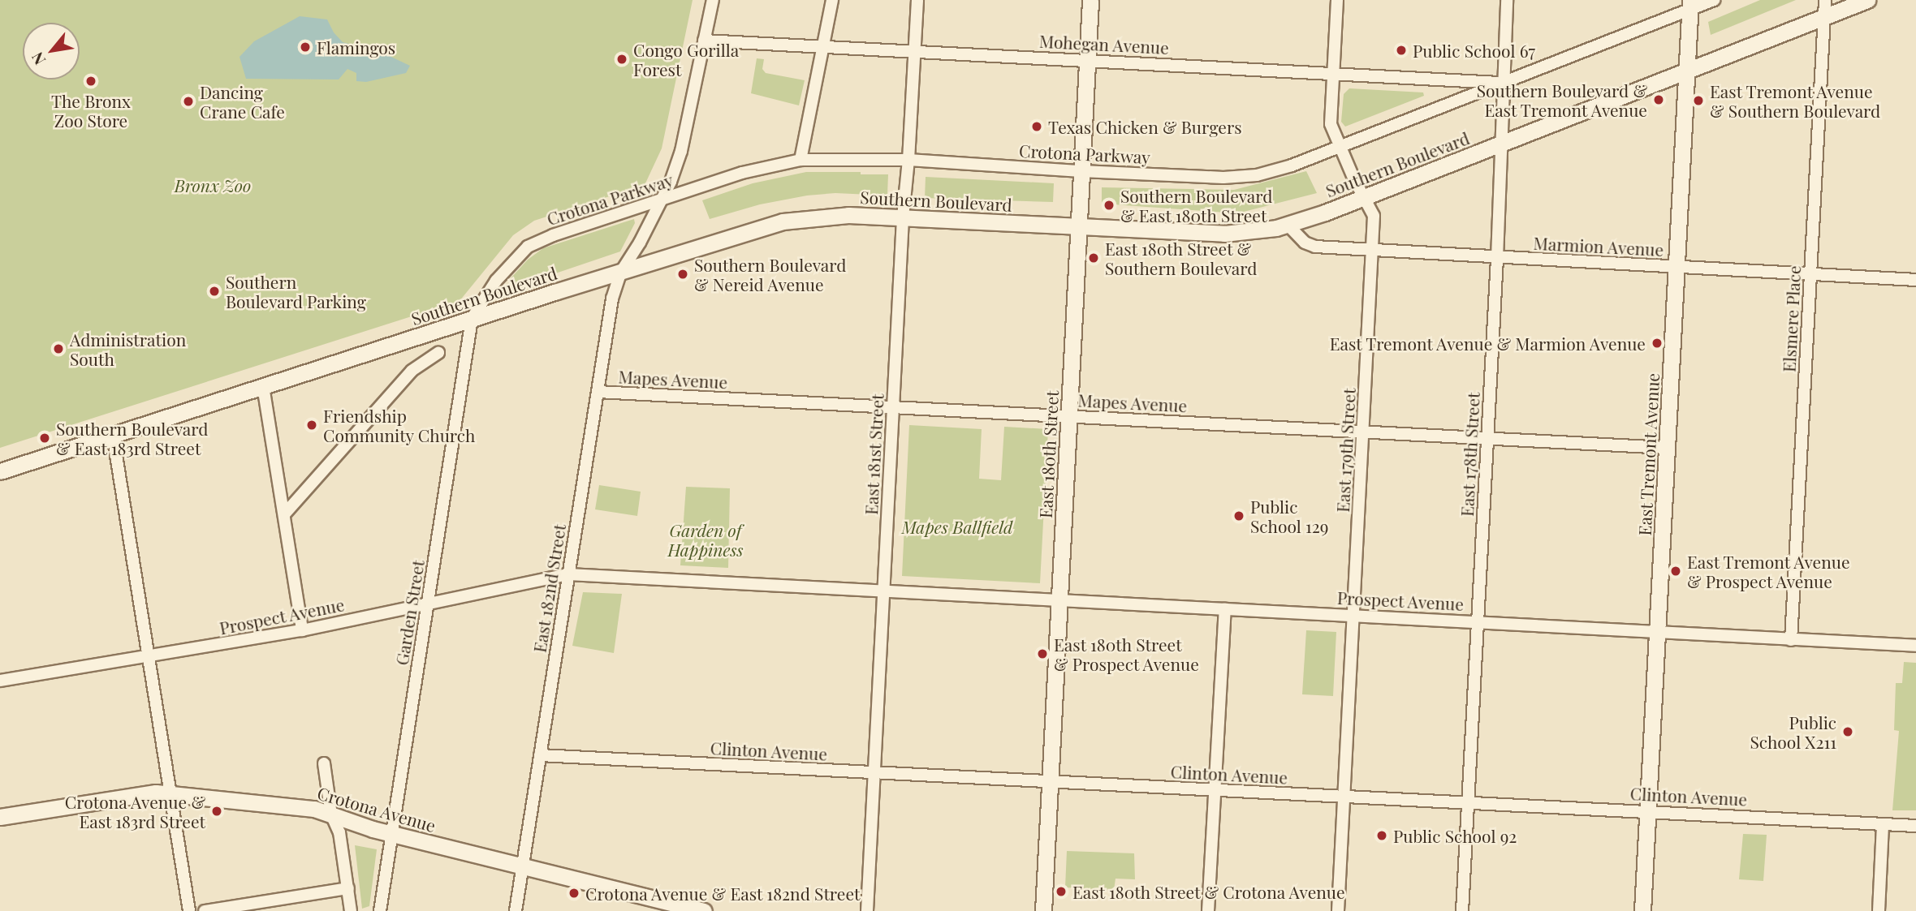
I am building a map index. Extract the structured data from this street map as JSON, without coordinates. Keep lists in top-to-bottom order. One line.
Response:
{"streets":{"main road":["Southern Boulevard","East 180th Street","East Tremont Avenue","Crotona Avenue"],"street":["Mohegan Avenue","Crotona Parkway","Marmion Avenue","Elsmere Place","Mapes Avenue","East 179th Street","East 181st Street","East 178th Street","East 182nd Street","Prospect Avenue","Garden Street","Clinton Avenue"]},"crossings":[["Mohegan Avenue","Crotona Parkway"],["Mohegan Avenue","East 179th Street"],["Mohegan Avenue","East 181st Street"],["Mohegan Avenue","East 180th Street"],["Mohegan Avenue","East 178th Street"],["Mohegan Avenue","East 182nd Street"],["Crotona Parkway","Southern Boulevard"],["Crotona Parkway","East 179th Street"],["Crotona Parkway","East 181st Street"],["Crotona Parkway","East 180th Street"],["Crotona Parkway","East 178th Street"],["Crotona Parkway","East Tremont Avenue"],["Crotona Parkway","East 182nd Street"],["Crotona Parkway","Garden Street"],["Southern Boulevard","Marmion Avenue"],["Southern Boulevard","Elsmere Place"],["Southern Boulevard","East 179th Street"],["Southern Boulevard","East 181st Street"],["Southern Boulevard","East 180th Street"],["Southern Boulevard","East 178th Street"],["Southern Boulevard","East Tremont Avenue"],["Southern Boulevard","East 182nd Street"],["Southern Boulevard","Garden Street"],["Marmion Avenue","Elsmere Place"],["Marmion Avenue","East 179th Street"],["Marmion Avenue","East 178th Street"],["Marmion Avenue","East Tremont Avenue"],["Elsmere Place","Prospect Avenue"],["Mapes Avenue","East 179th Street"],["Mapes Avenue","East 181st Street"],["Mapes Avenue","East 180th Street"],["Mapes Avenue","East 178th Street"],["Mapes Avenue","East Tremont Avenue"],["Mapes Avenue","East 182nd Street"],["East 179th Street","Prospect Avenue"],["East 179th Street","Clinton Avenue"],["East 181st Street","Prospect Avenue"],["East 181st Street","Clinton Avenue"],["East 180th Street","Prospect Avenue"],["East 180th Street","Clinton Avenue"],["East 178th Street","Prospect Avenue"],["East 178th Street","Clinton Avenue"],["East Tremont Avenue","Prospect Avenue"],["East Tremont Avenue","Clinton Avenue"],["East 182nd Street","Prospect Avenue"],["East 182nd Street","Clinton Avenue"],["East 182nd Street","Crotona Avenue"],["Prospect Avenue","Garden Street"],["Garden Street","Crotona Avenue"]],"parks":["Bronx Zoo","Mapes Ballfield","Garden of Happiness"],"places":["Flamingos","Public School 67","Congo Gorilla Forest","The Bronx Zoo Store","Southern Boulevard & East Tremont Avenue","East Tremont Avenue & Southern Boulevard","Dancing Crane Cafe","Texas Chicken & Burgers","Southern Boulevard & East 180th Street","East 180th Street & Southern Boulevard","Southern Boulevard & Nereid Avenue","Southern Boulevard Parking","East Tremont Avenue & Marmion Avenue","Administration South","Friendship Community Church","Southern Boulevard & East 183rd Street","Public School 129","East Tremont Avenue & Prospect Avenue","East 180th Street & Prospect Avenue","Public School X211","Crotona Avenue & East 183rd Street","Public School 92","East 180th Street & Crotona Avenue","Crotona Avenue & East 182nd Street"],"north":"bottom left"}
